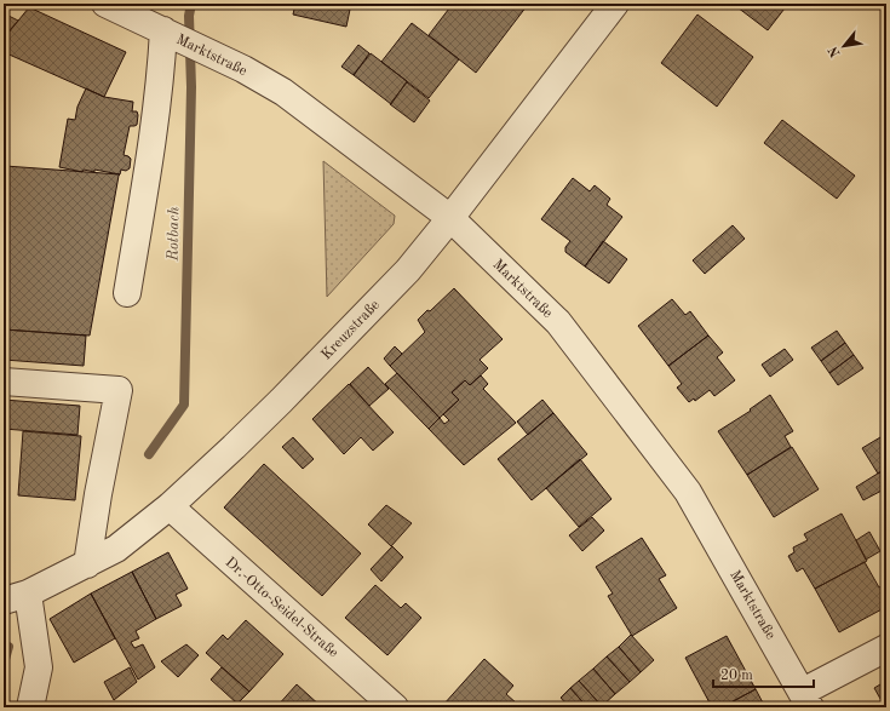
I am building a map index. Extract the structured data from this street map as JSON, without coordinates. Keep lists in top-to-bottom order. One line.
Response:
{"streets":{"street":["Marktstraße","Kreuzstraße","Dr.-Otto-Seidel-Straße"]},"crossings":[["Marktstraße","Kreuzstraße"],["Kreuzstraße","Dr.-Otto-Seidel-Straße"]],"water":["Rotbach"],"scale_bar":"20 m","north":"bottom left"}
